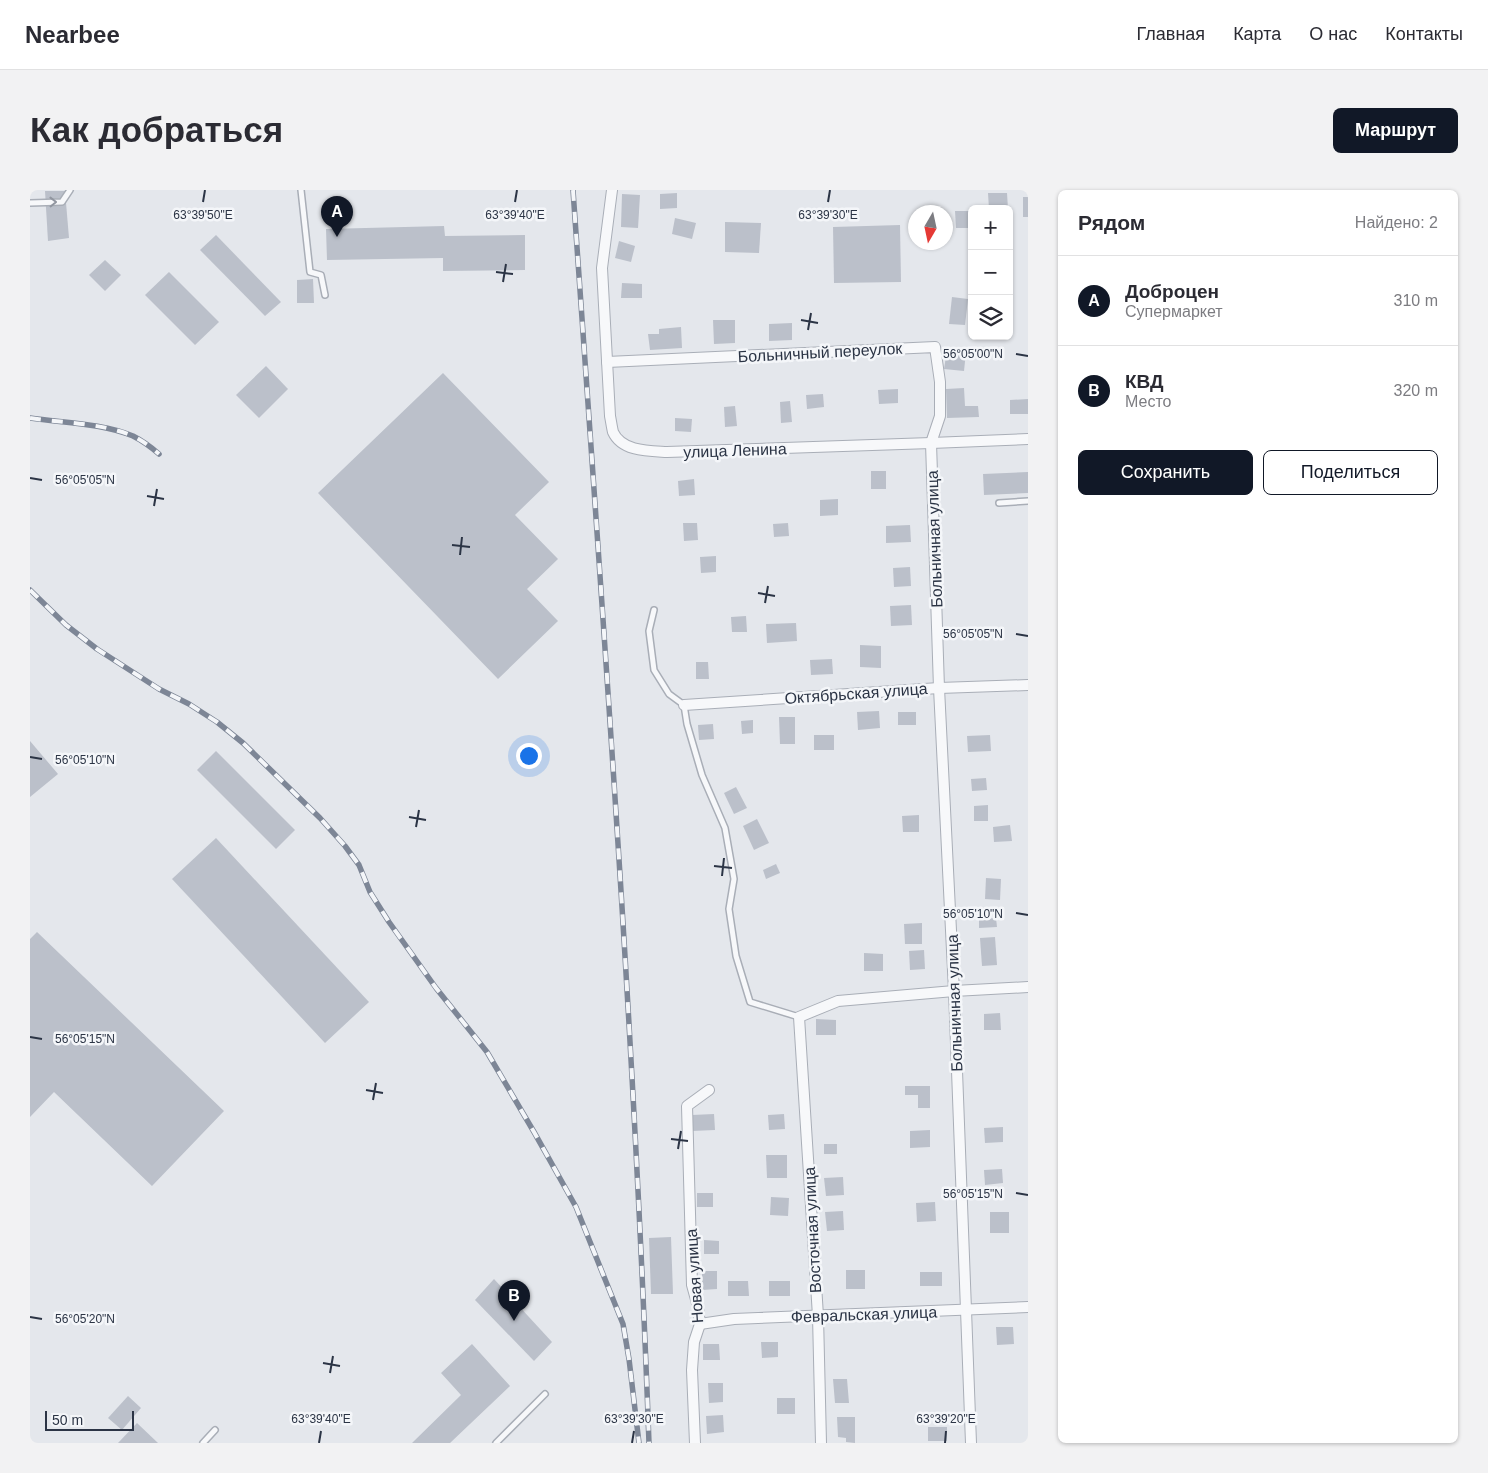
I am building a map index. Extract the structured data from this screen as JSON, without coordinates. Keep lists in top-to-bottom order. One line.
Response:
{"streets":{"street":["Больничный переулок","улица Ленина","Больничная улица","Октябрьская улица","Восточная улица","Новая улица","Февральская улица"]},"crossings":[["Больничный переулок","улица Ленина"],["Больничный переулок","Больничная улица"],["улица Ленина","Больничная улица"],["Больничная улица","Октябрьская улица"],["Больничная улица","Февральская улица"],["Восточная улица","Февральская улица"],["Новая улица","Февральская улица"]],"scale_bar":"50 m","north":"bottom","page":{"header":"Nearbee","nav":["Главная","Карта","О нас","Контакты"],"buttons":["Маршрут",["Сохранить","Поделиться"]],"title":"Как добраться","heading":["Рядом","Найдено: 2"],"pins":["A","B"],"map_buttons":["+","−"],"list":[{"mark":"A","name":"Доброцен","note":"Супермаркет","value":"310 m"},{"mark":"B","name":"КВД","note":"Место","value":"320 m"}],"scale":"50 m"},"coordinates":["63°39'50\"E","63°39'40\"E","63°39'30\"E","56°05'00\"N","56°05'05\"N","56°05'10\"N","56°05'15\"N","56°05'20\"N","63°39'20\"E"]}
